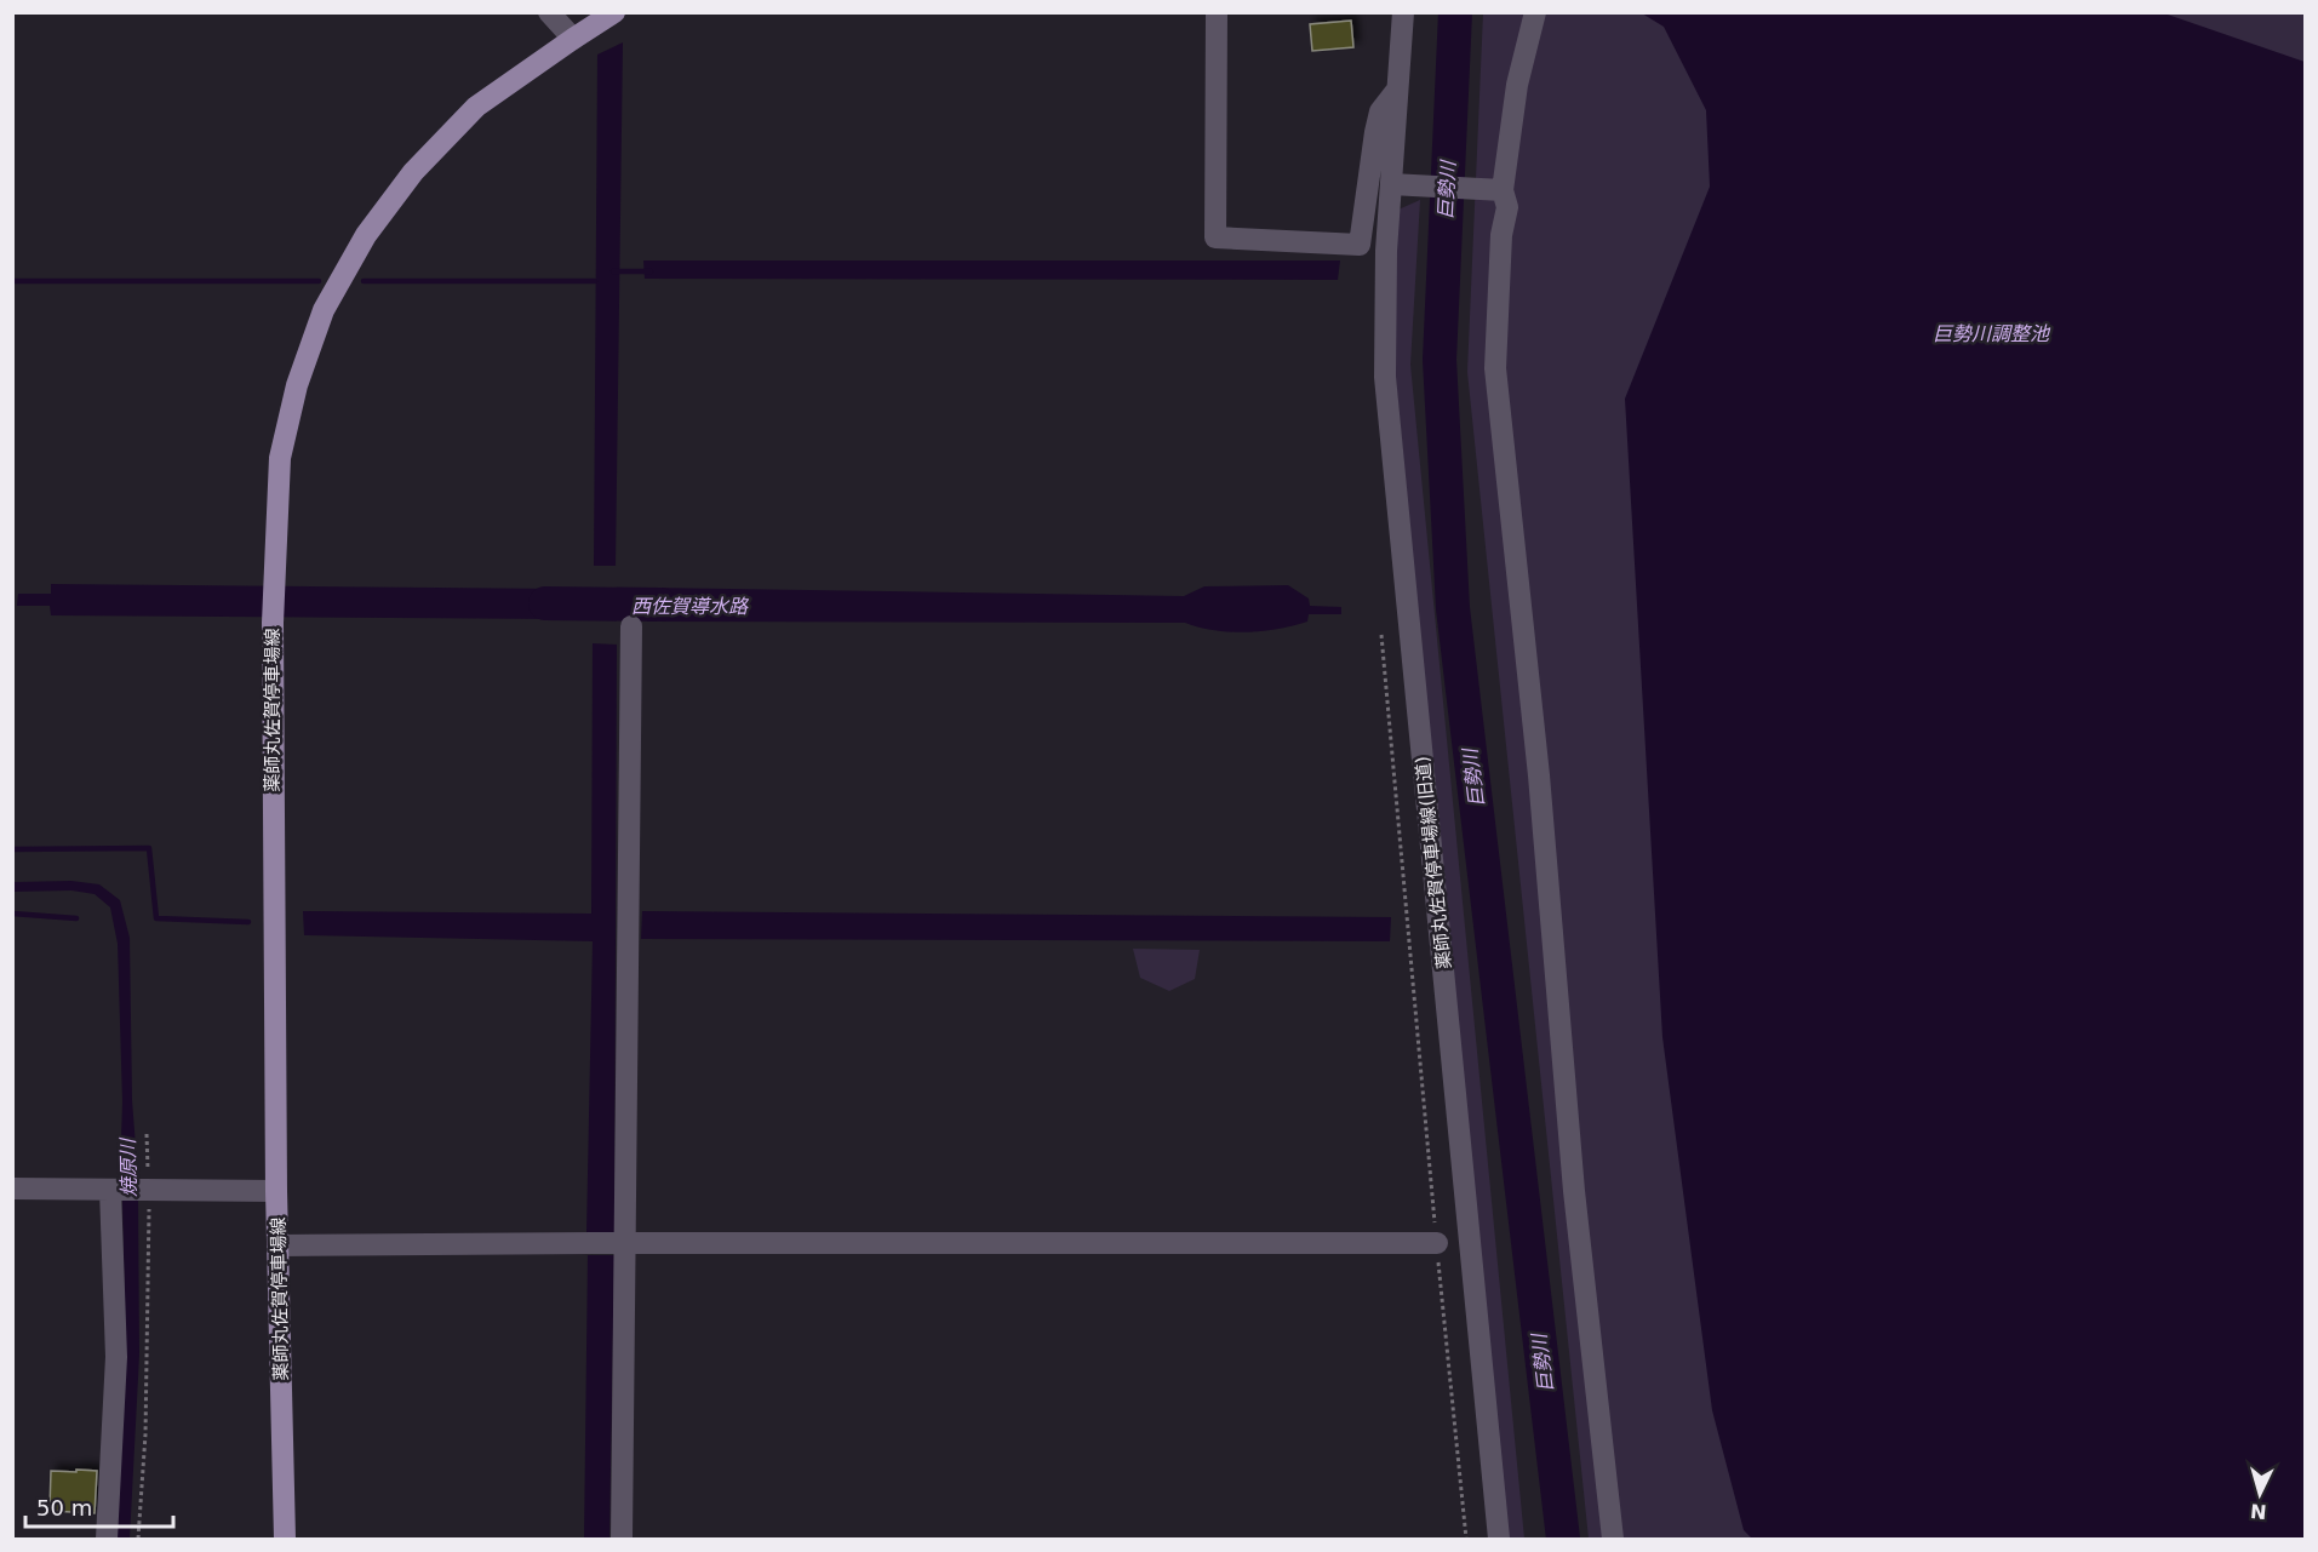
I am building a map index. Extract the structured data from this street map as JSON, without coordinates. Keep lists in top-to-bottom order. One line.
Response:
{"streets":{"main road":["薬師丸佐賀停車場線"],"street":["薬師丸佐賀停車場線(旧道)"]},"water":["巨勢川","巨勢川調整池","西佐賀導水路","焼原川"],"scale_bar":"50 m","north":"bottom"}
